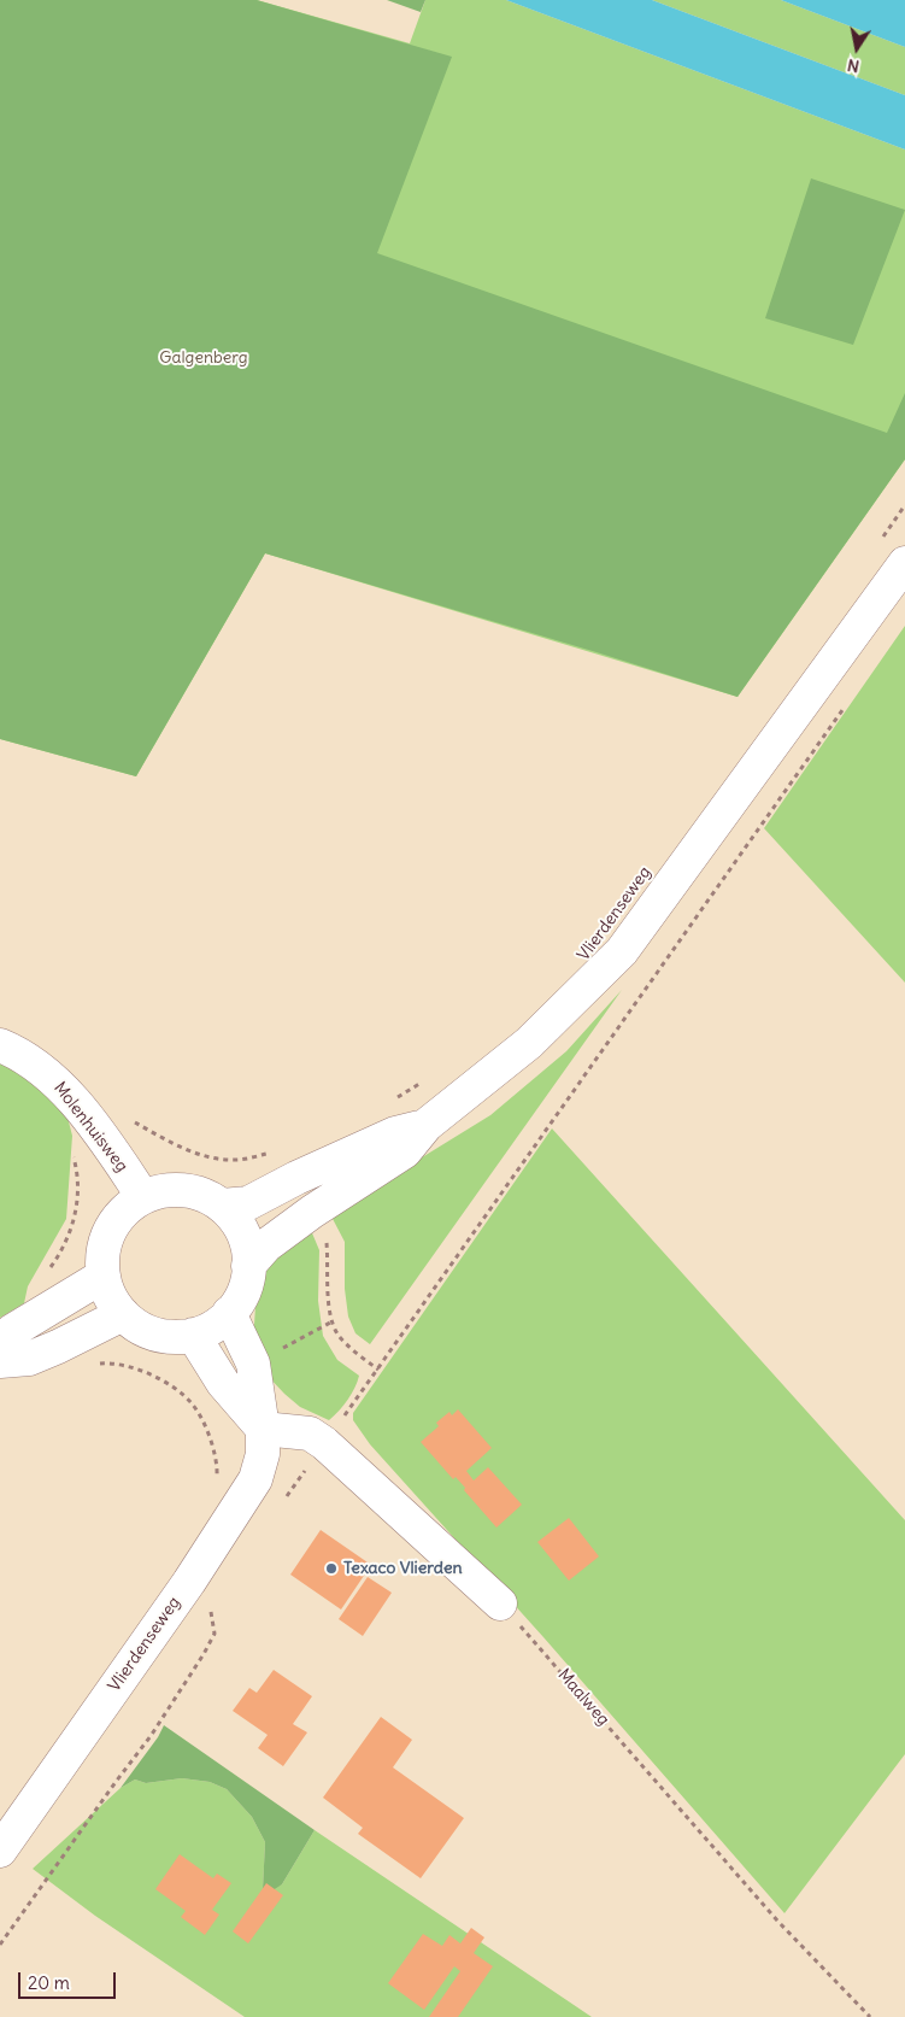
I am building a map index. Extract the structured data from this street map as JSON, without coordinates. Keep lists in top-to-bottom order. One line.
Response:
{"streets":{"main road":["Vlierdenseweg","Molenhuisweg"],"path":["Maalweg"]},"crossings":[["Vlierdenseweg","Molenhuisweg"]],"parks":["Galgenberg"],"places":["Texaco Vlierden"],"scale_bar":"20 m","north":"bottom"}
